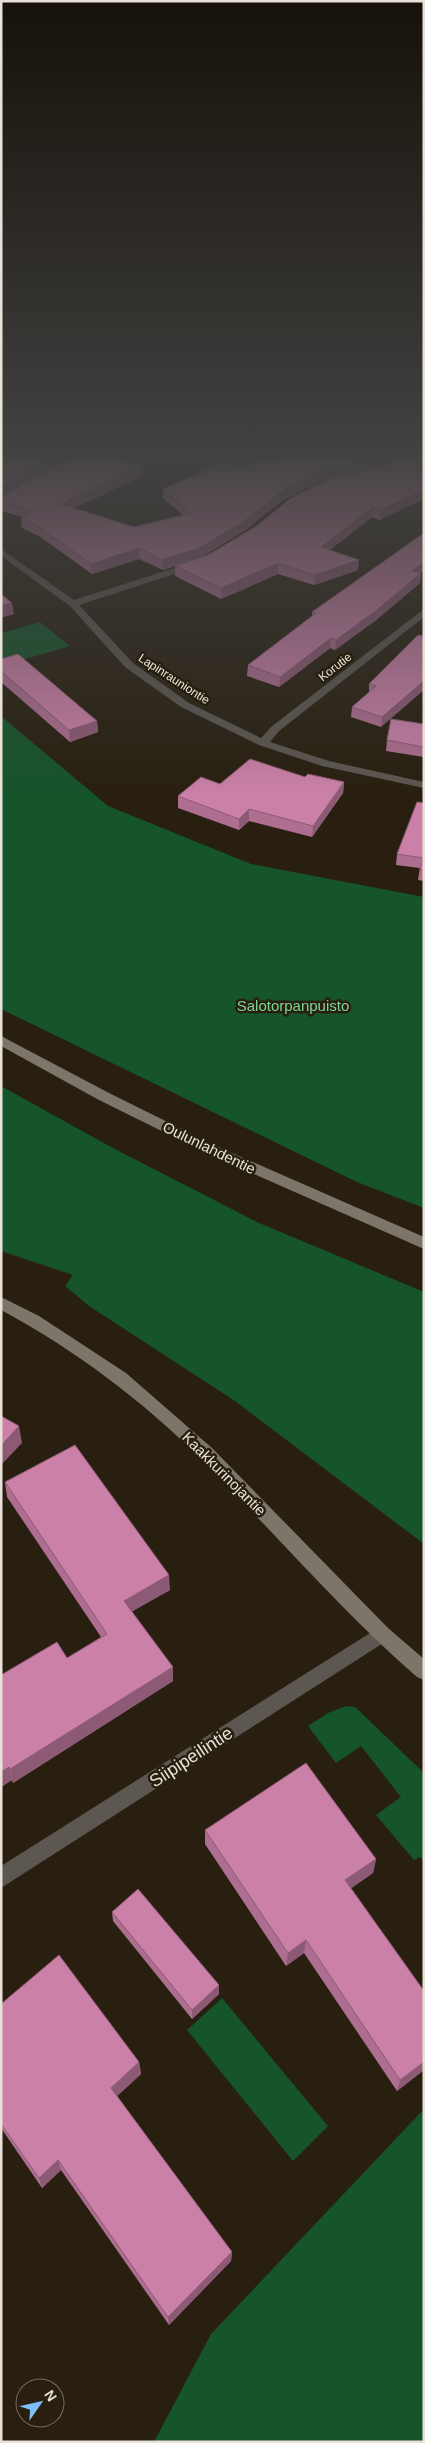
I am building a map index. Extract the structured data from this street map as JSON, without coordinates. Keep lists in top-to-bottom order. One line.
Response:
{"streets":{"main road":["Oulunlahdentie","Kaakkurinojantie"],"street":["Korutie","Lapinrauniontie","Siipipeilintie"]},"crossings":[["Korutie","Lapinrauniontie"],["Kaakkurinojantie","Siipipeilintie"]],"parks":["Salotorpanpuisto"],"north":"top right"}
